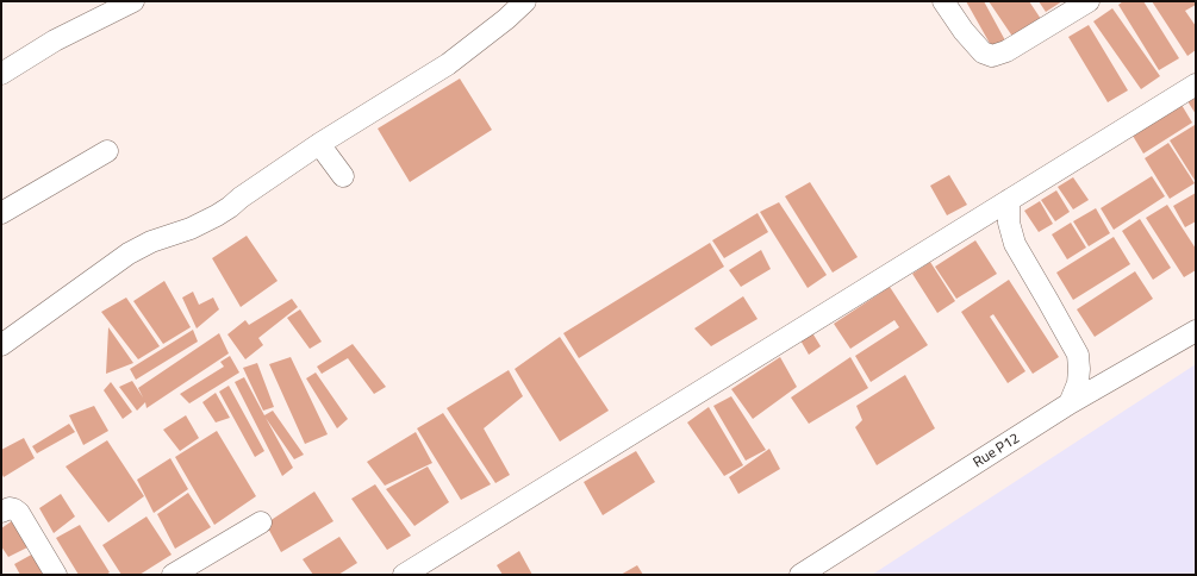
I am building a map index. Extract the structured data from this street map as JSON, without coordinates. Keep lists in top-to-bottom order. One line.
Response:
{"streets":{"street":["Rue P12"]}}
